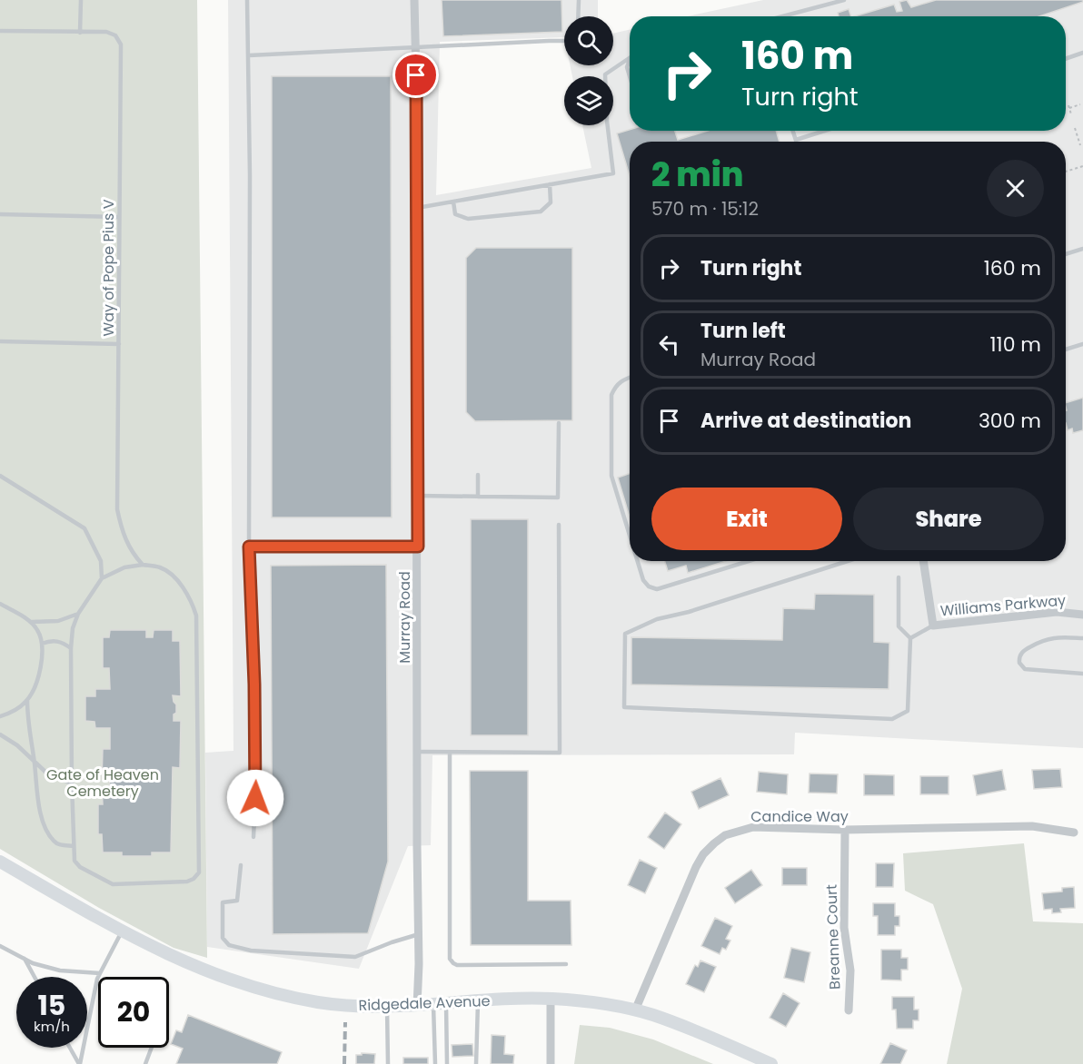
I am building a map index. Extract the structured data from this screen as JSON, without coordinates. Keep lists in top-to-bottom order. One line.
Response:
{"streets":{"main road":["Ridgedale Avenue"],"street":["Williams Parkway","Murray Road","Candice Way","Breanne Court"],"lane":["Way of Pope Pius V"]},"crossings":[["Murray Road","Ridgedale Avenue"],["Candice Way","Breanne Court"],["Candice Way","Ridgedale Avenue"]],"parks":["Gate of Heaven Cemetery"],"page":{"turn":["160 m","Turn right"],"heading":["2 min","570 m · 15:12"],"list":[{"name":"Turn right","value":"160 m"},{"name":"Turn left","note":"Murray Road","value":"110 m"},{"name":"Arrive at destination","value":"300 m"}],"buttons":["Exit","Share"],"speed":"15 km/h","limit":"20"}}
